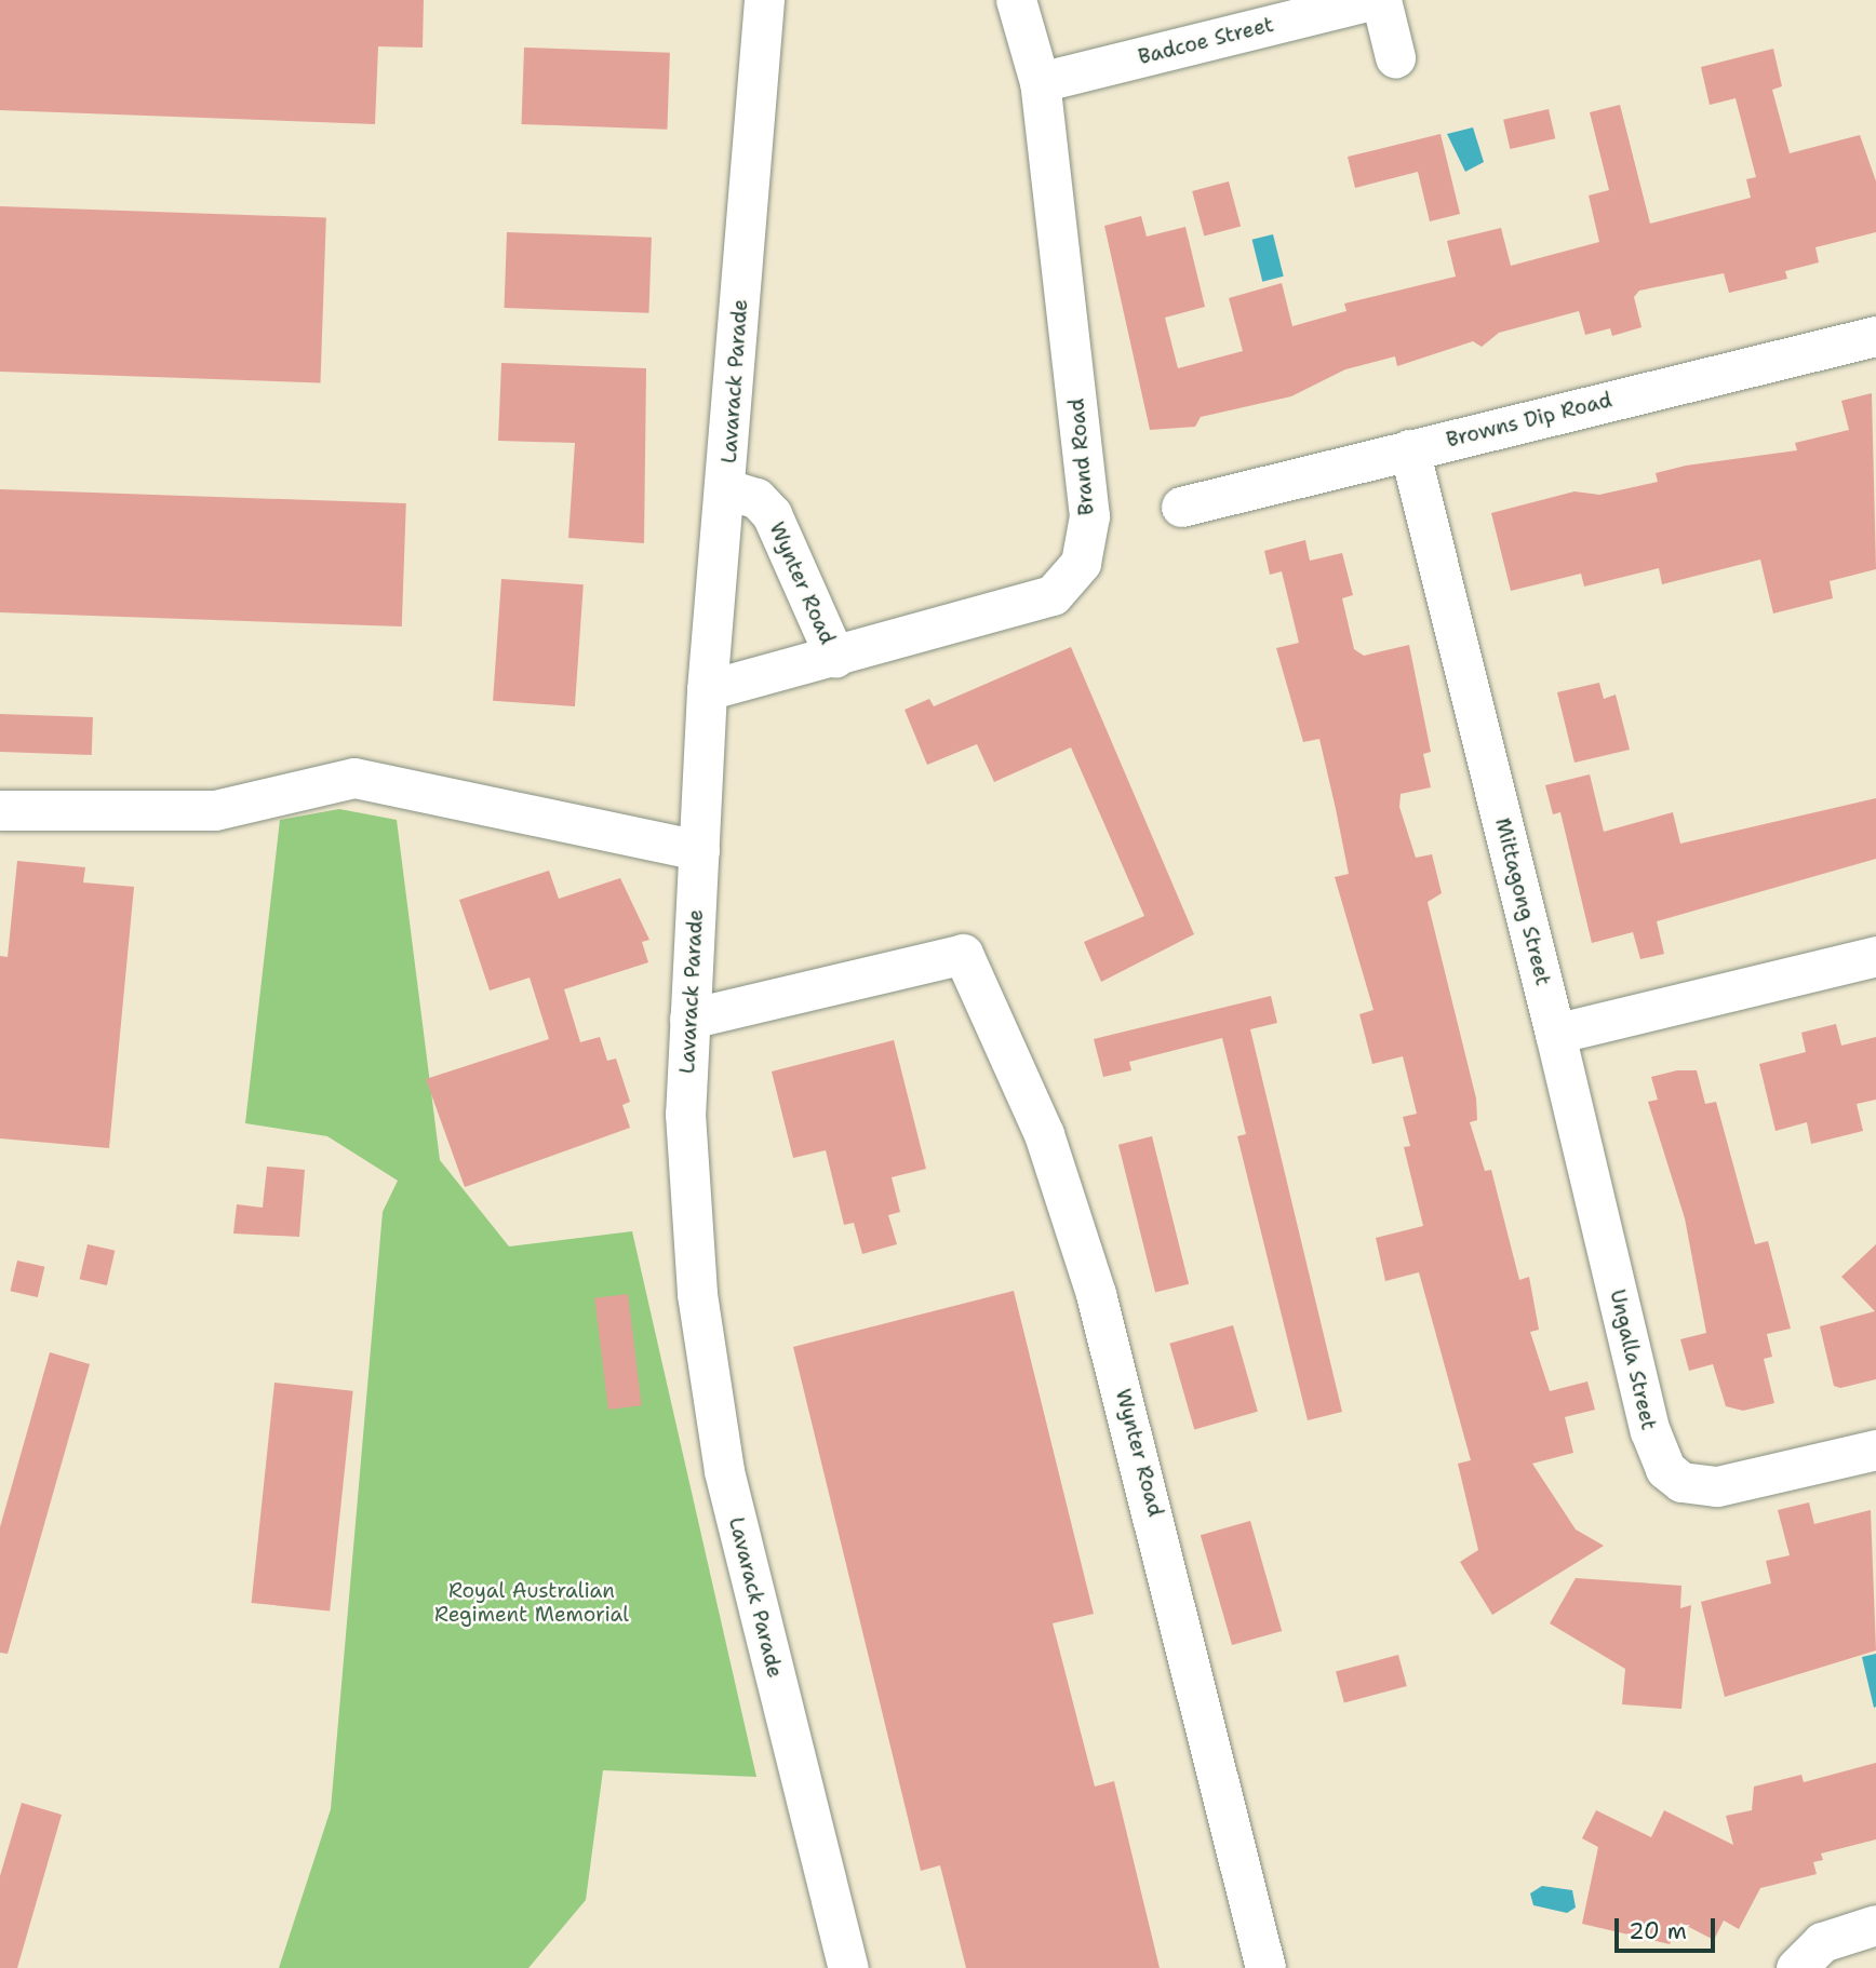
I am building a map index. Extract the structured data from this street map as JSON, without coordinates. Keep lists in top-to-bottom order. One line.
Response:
{"streets":{"street":["Badcoe Street","Lavarack Parade","Browns Dip Road","Brand Road","Wynter Road","Mittagong Street","Ungalla Street"]},"crossings":[["Badcoe Street","Brand Road"],["Lavarack Parade","Brand Road"],["Lavarack Parade","Wynter Road"],["Browns Dip Road","Mittagong Street"],["Brand Road","Wynter Road"],["Mittagong Street","Ungalla Street"]],"parks":["Royal Australian Regiment Memorial"],"scale_bar":"20 m"}
